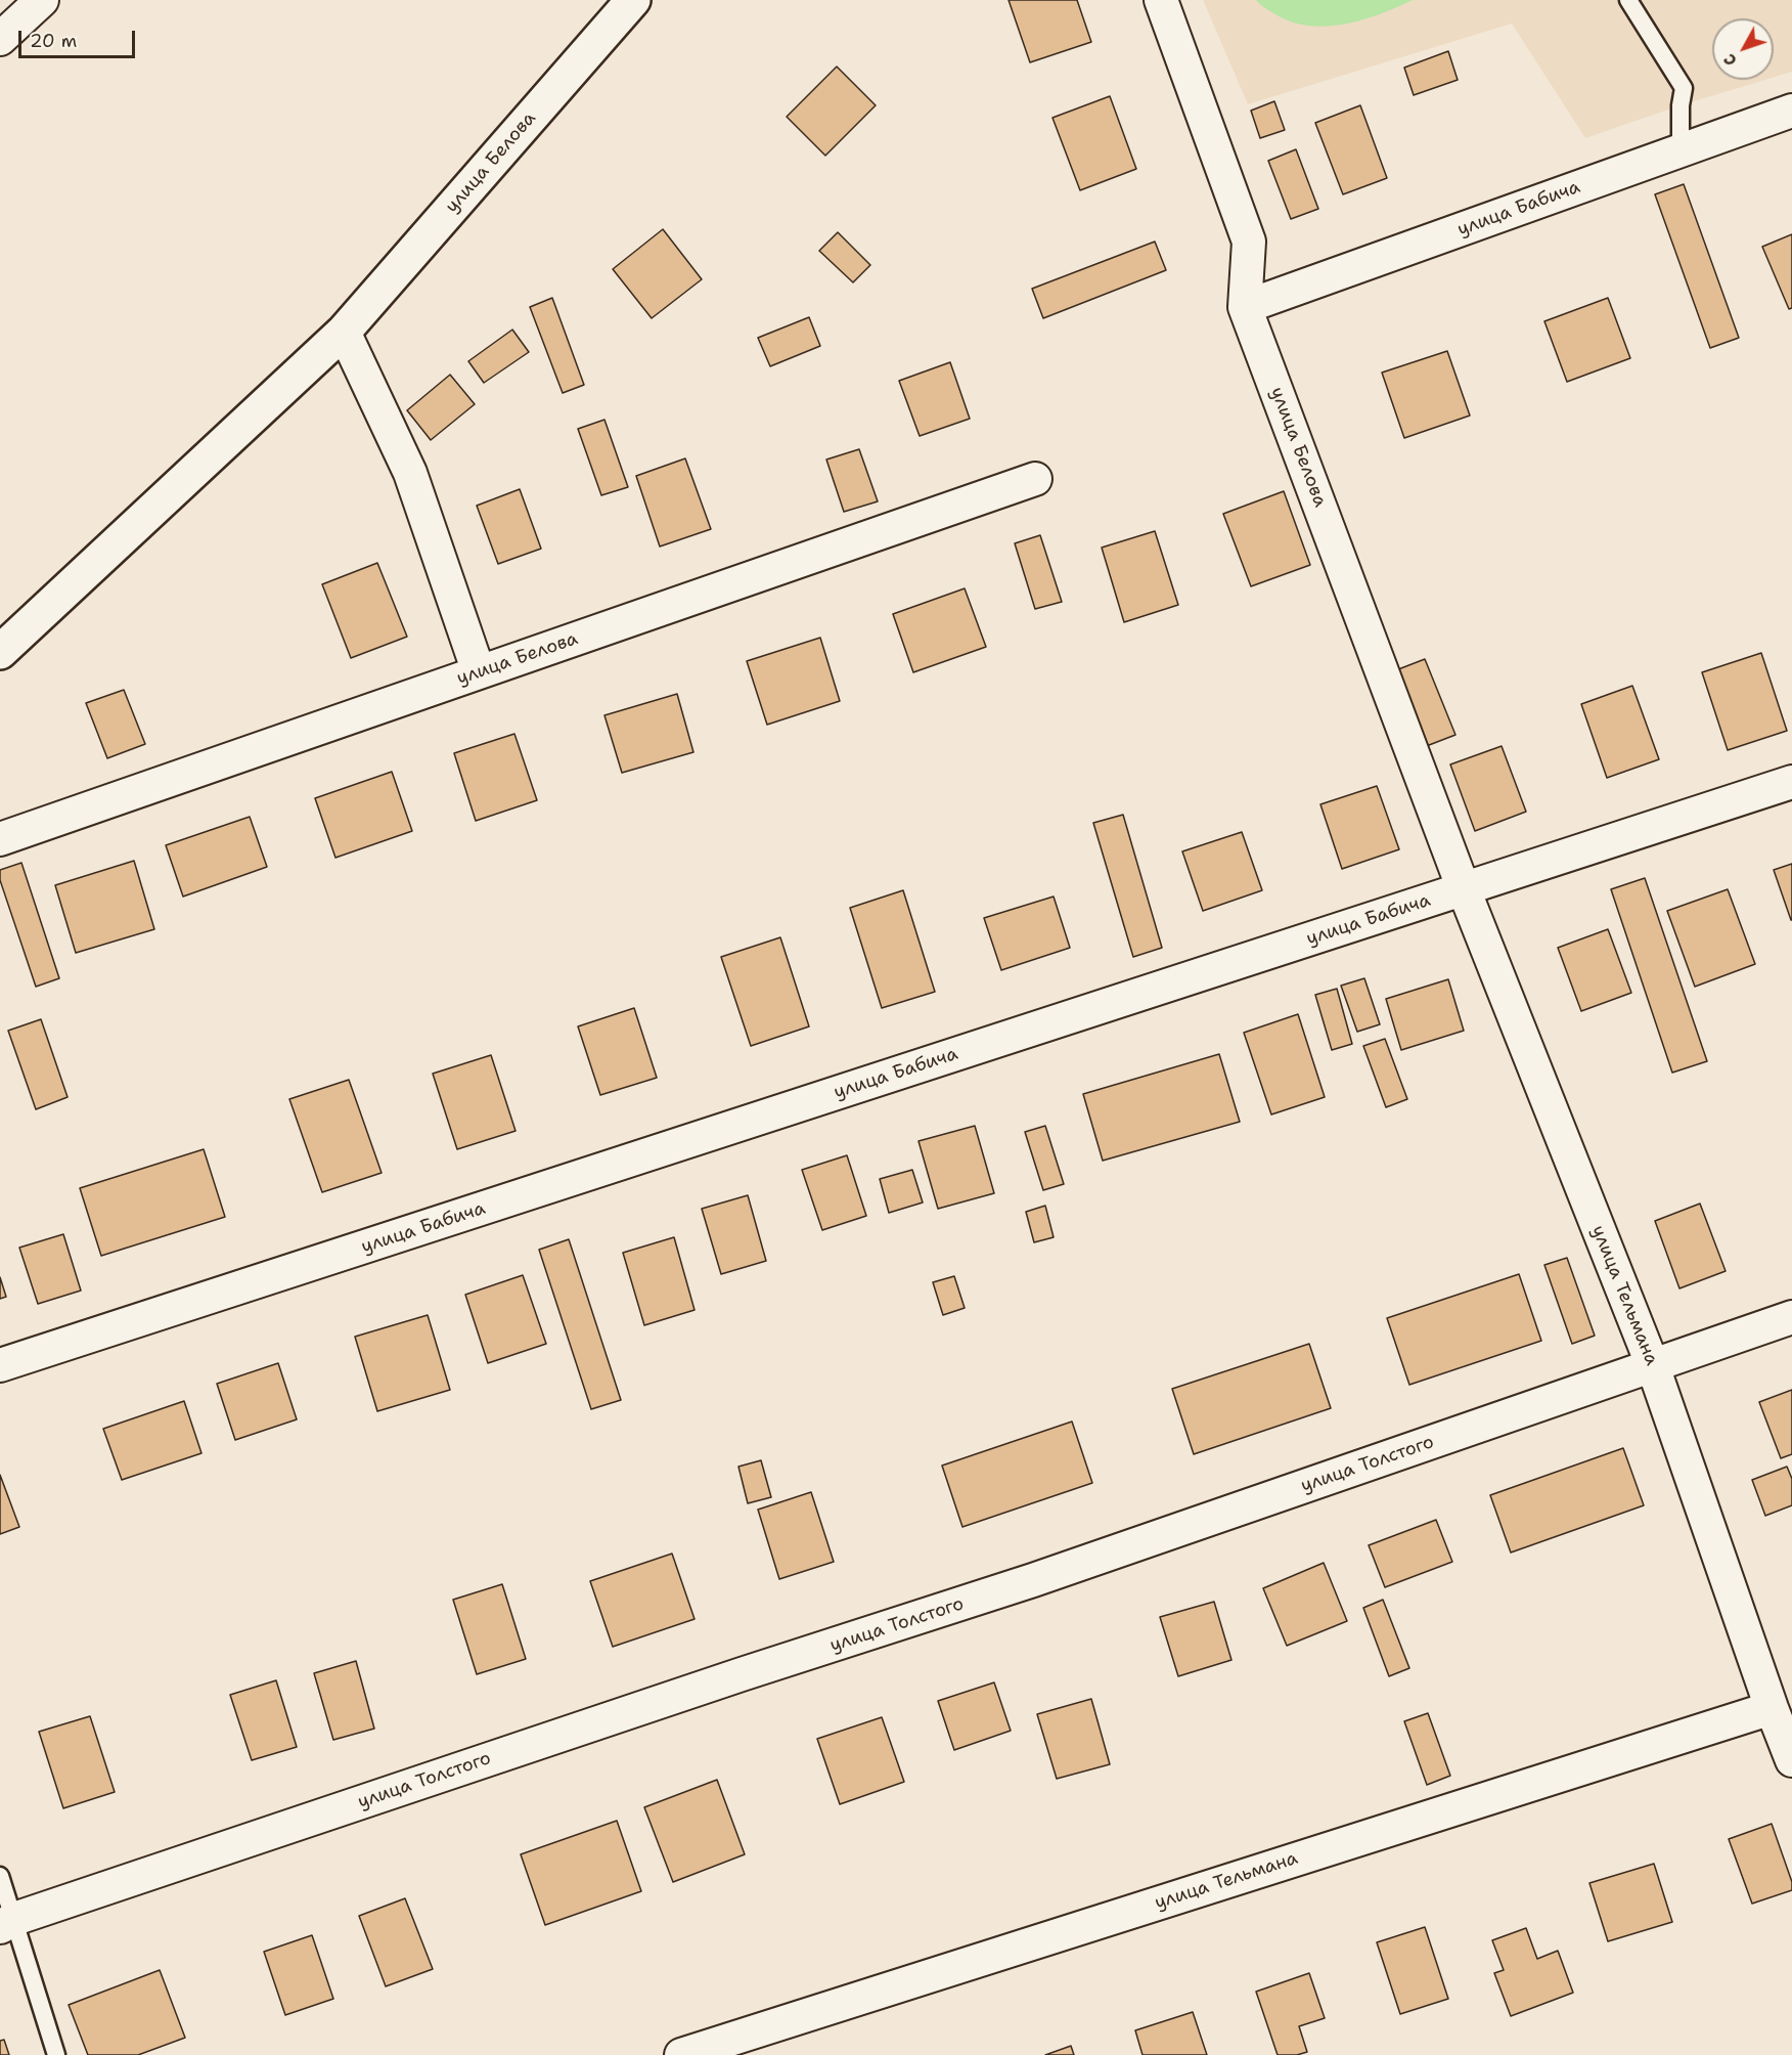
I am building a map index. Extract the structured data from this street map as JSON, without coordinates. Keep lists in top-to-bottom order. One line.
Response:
{"streets":{"main road":["улица Белова"],"street":["улица Бабича","улица Тельмана","улица Толстого"]},"crossings":[["улица Белова","улица Бабича"],["улица Белова","улица Тельмана"],["улица Бабича","улица Тельмана"],["улица Тельмана","улица Толстого"]],"scale_bar":"20 m","north":"bottom left"}
